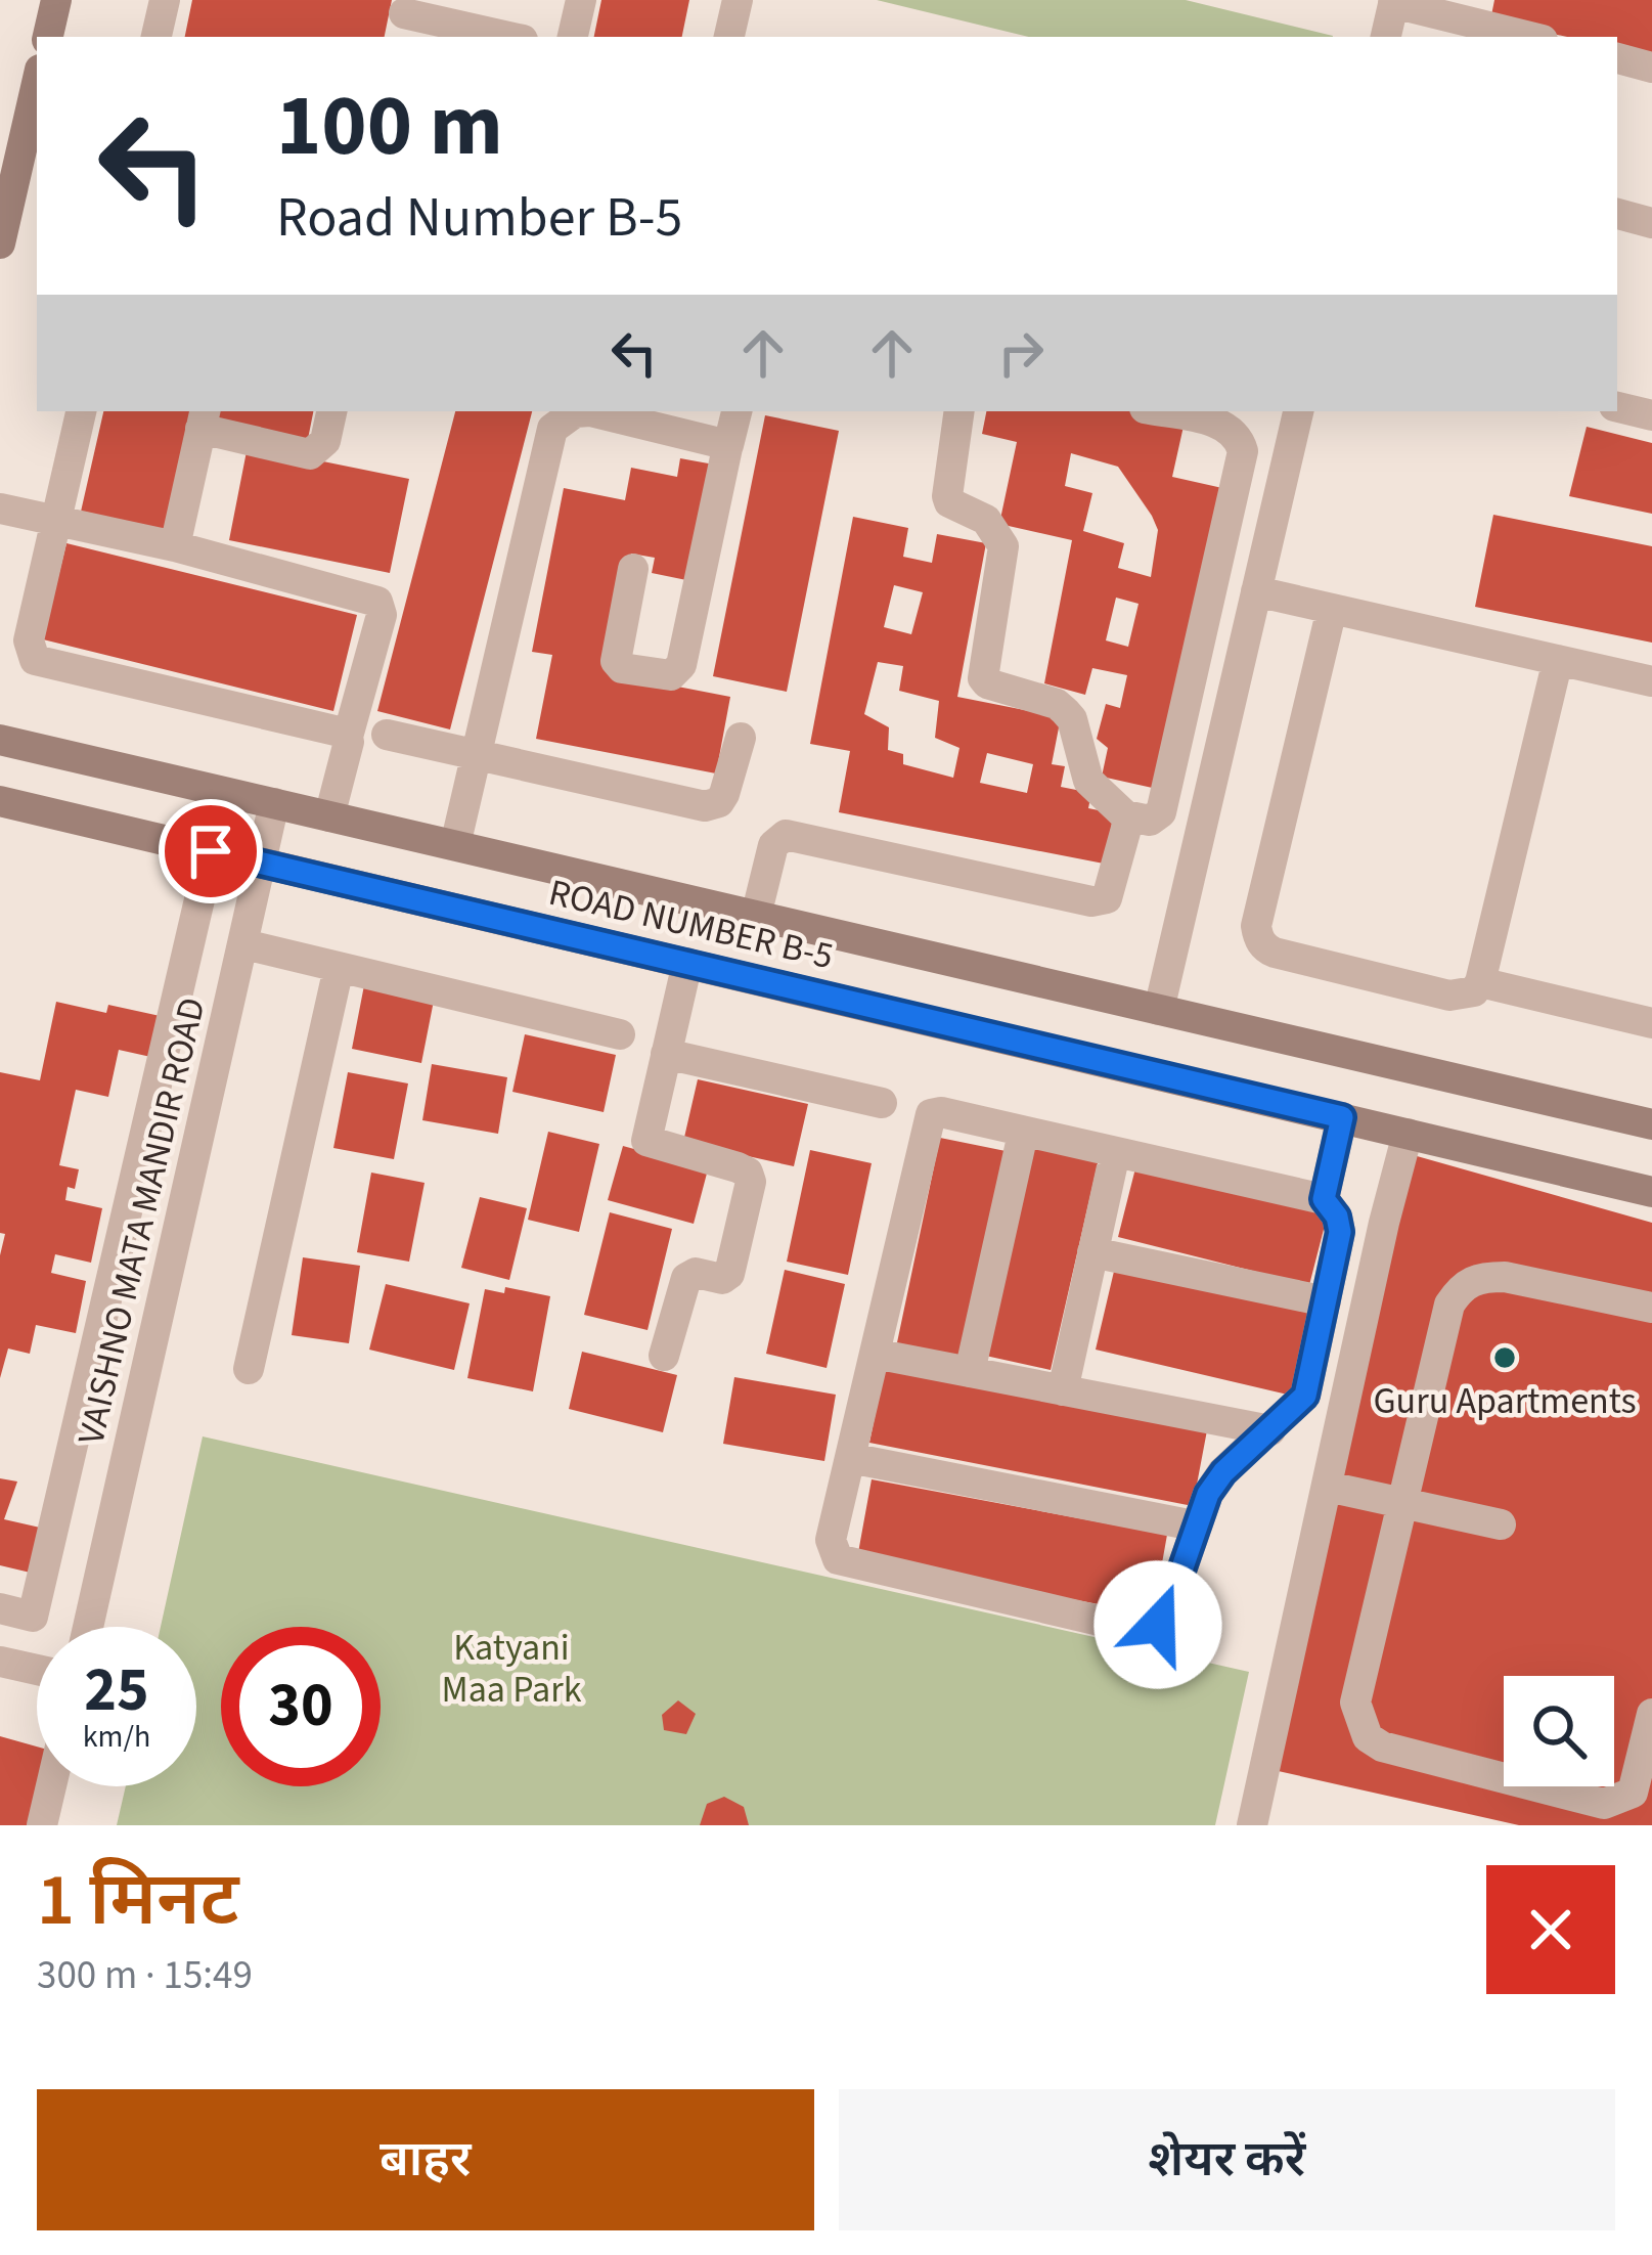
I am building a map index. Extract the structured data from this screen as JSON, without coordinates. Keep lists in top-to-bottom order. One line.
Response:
{"streets":{"street":["ROAD NUMBER B-5","VAISHNO MATA MANDIR ROAD"]},"crossings":[["ROAD NUMBER B-5","VAISHNO MATA MANDIR ROAD"]],"parks":["Katyani Maa Park"],"places":["Guru Apartments"],"page":{"turn":["100 m","Road Number B-5"],"speed":"25 km/h","limit":"30","heading":["1 मिनट","300 m · 15:49"],"buttons":["बाहर","शेयर करें"]}}
